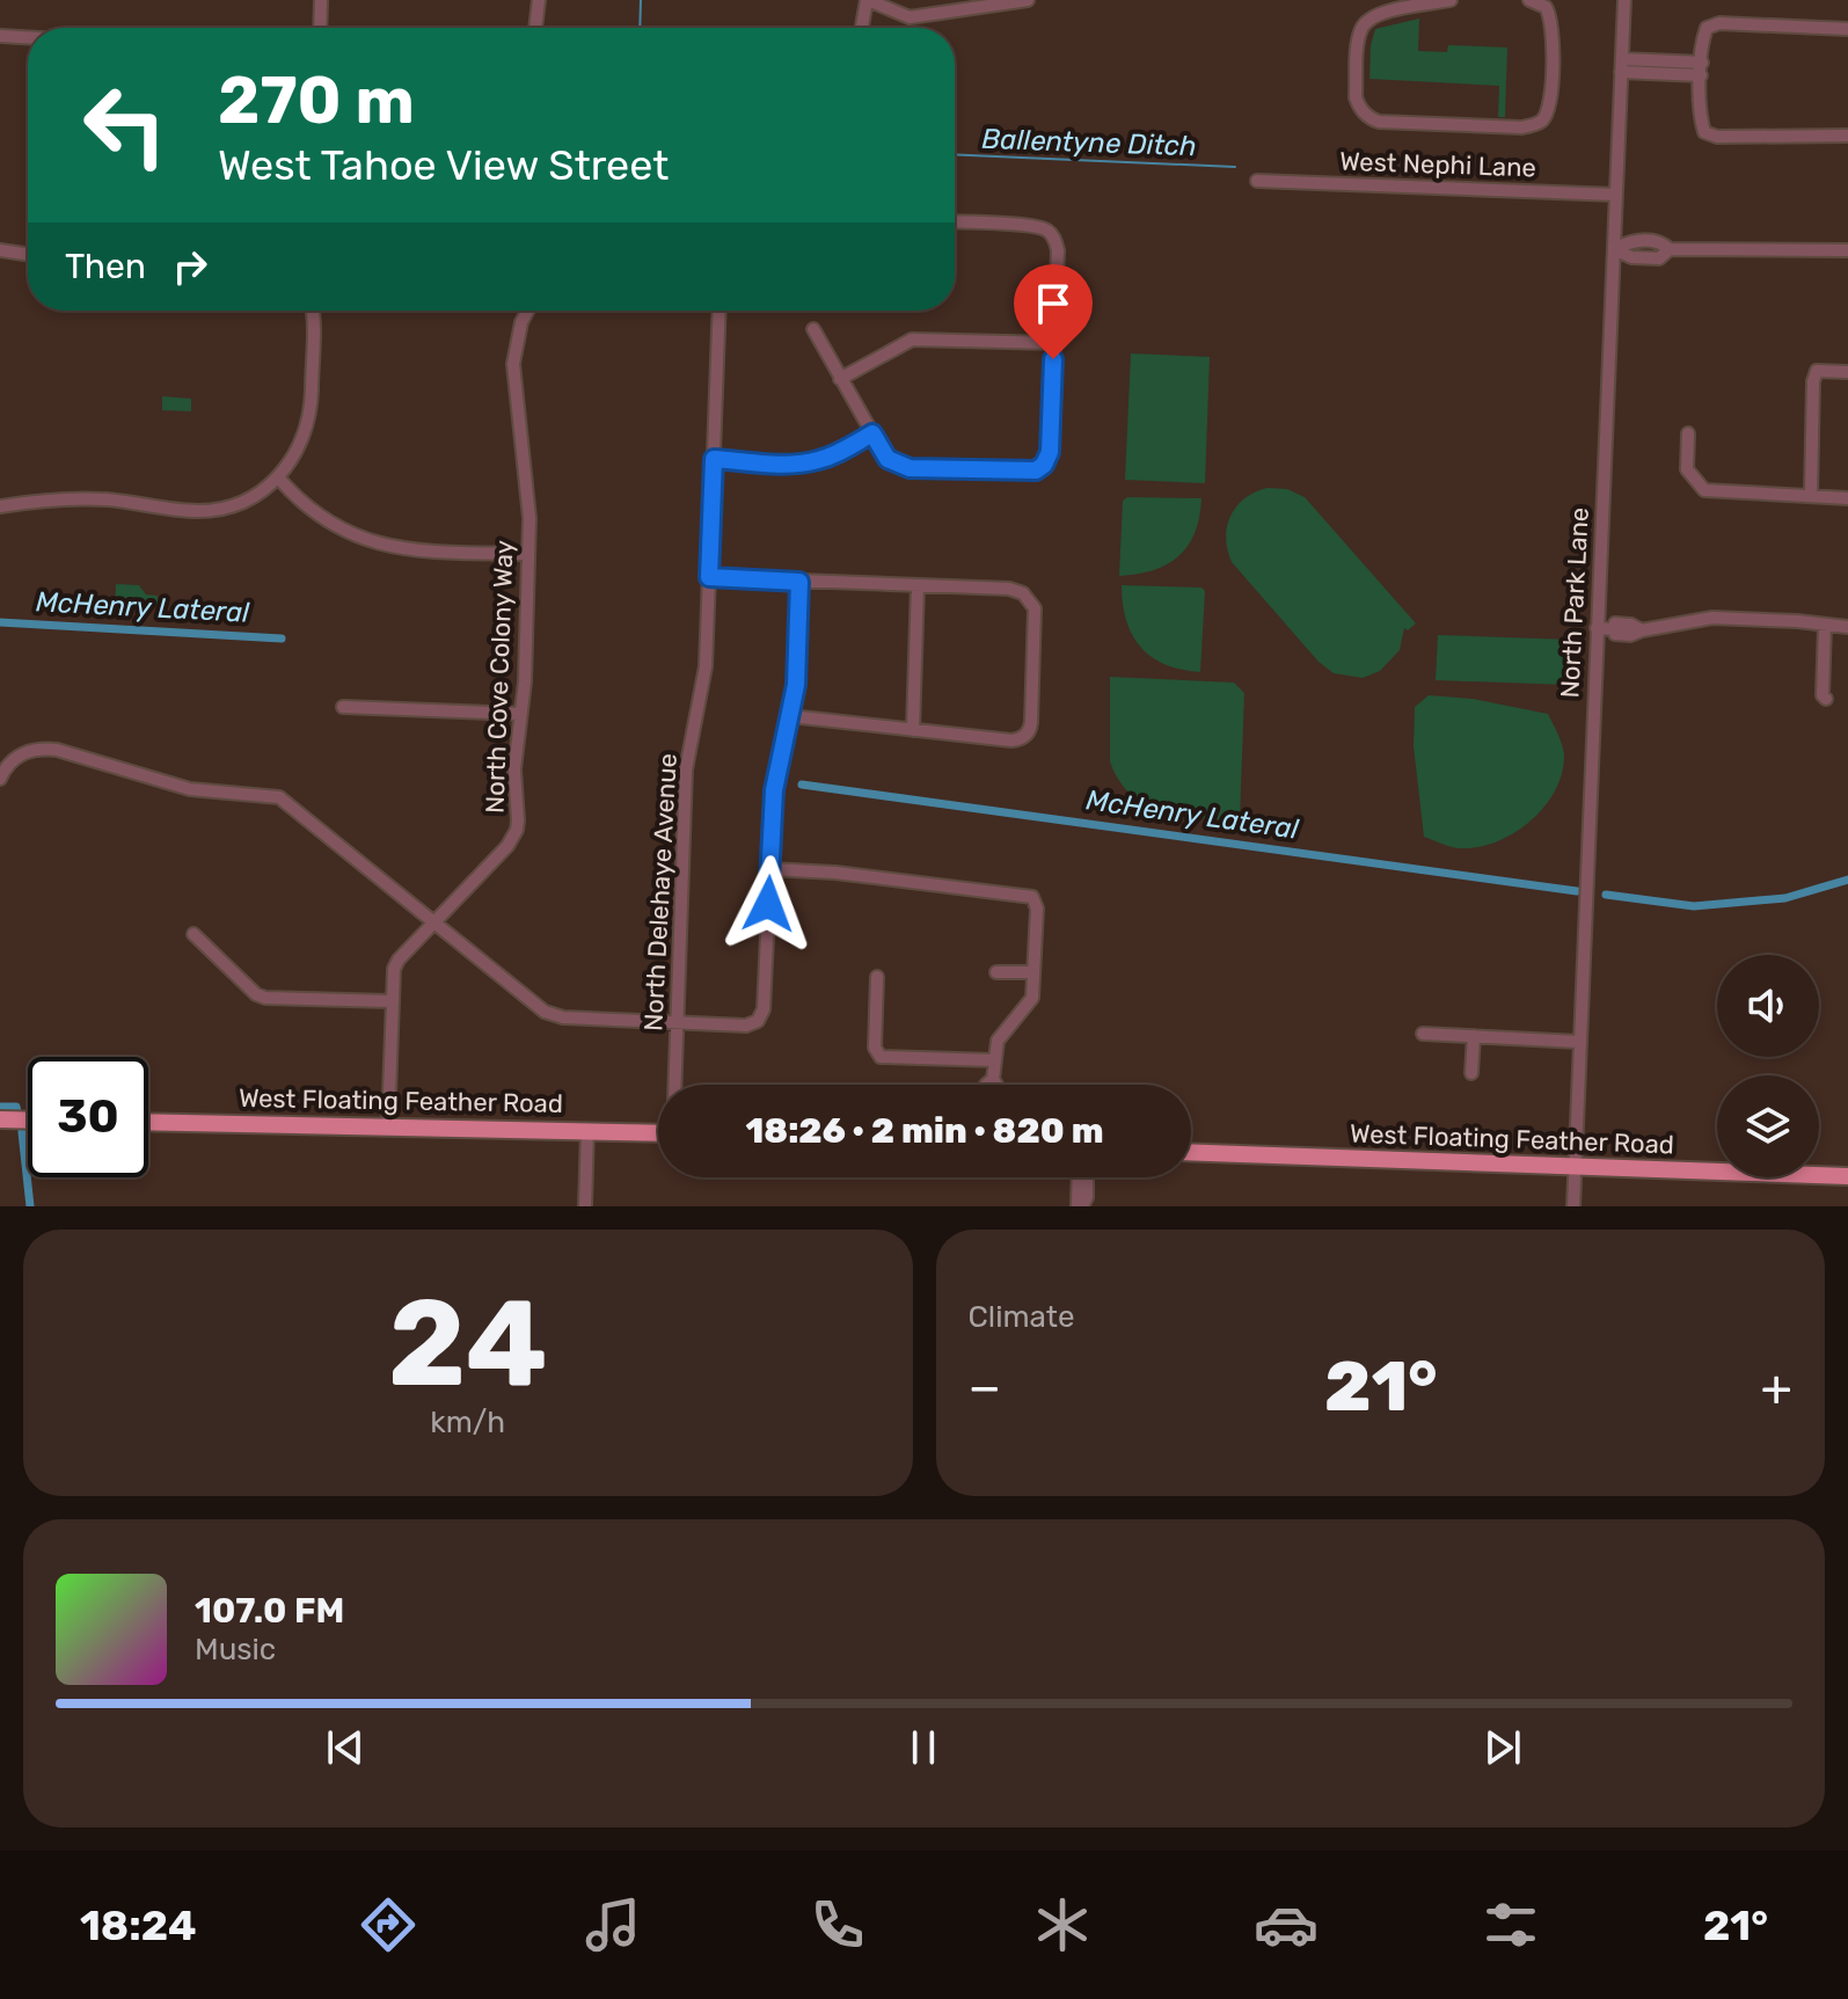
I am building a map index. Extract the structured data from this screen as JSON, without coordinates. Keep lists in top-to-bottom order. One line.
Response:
{"streets":{"main road":["West Floating Feather Road"],"street":["West Nephi Lane","North Park Lane","North Cove Colony Way","North Delehaye Avenue"]},"crossings":[["West Nephi Lane","North Park Lane"],["North Park Lane","West Floating Feather Road"],["North Cove Colony Way","West Floating Feather Road"]],"water":["Ballentyne Ditch","McHenry Lateral"],"page":{"turn":["270 m","West Tahoe View Street"],"then":"Then","limit":"30","trip":"18:26 · 2 min · 820 m","tile":[["24","km/h"],"Climate"],"heat":["−","21°","+"],"song":["107.0 FM","Music"],"tabs":["18:24","21°"]}}
